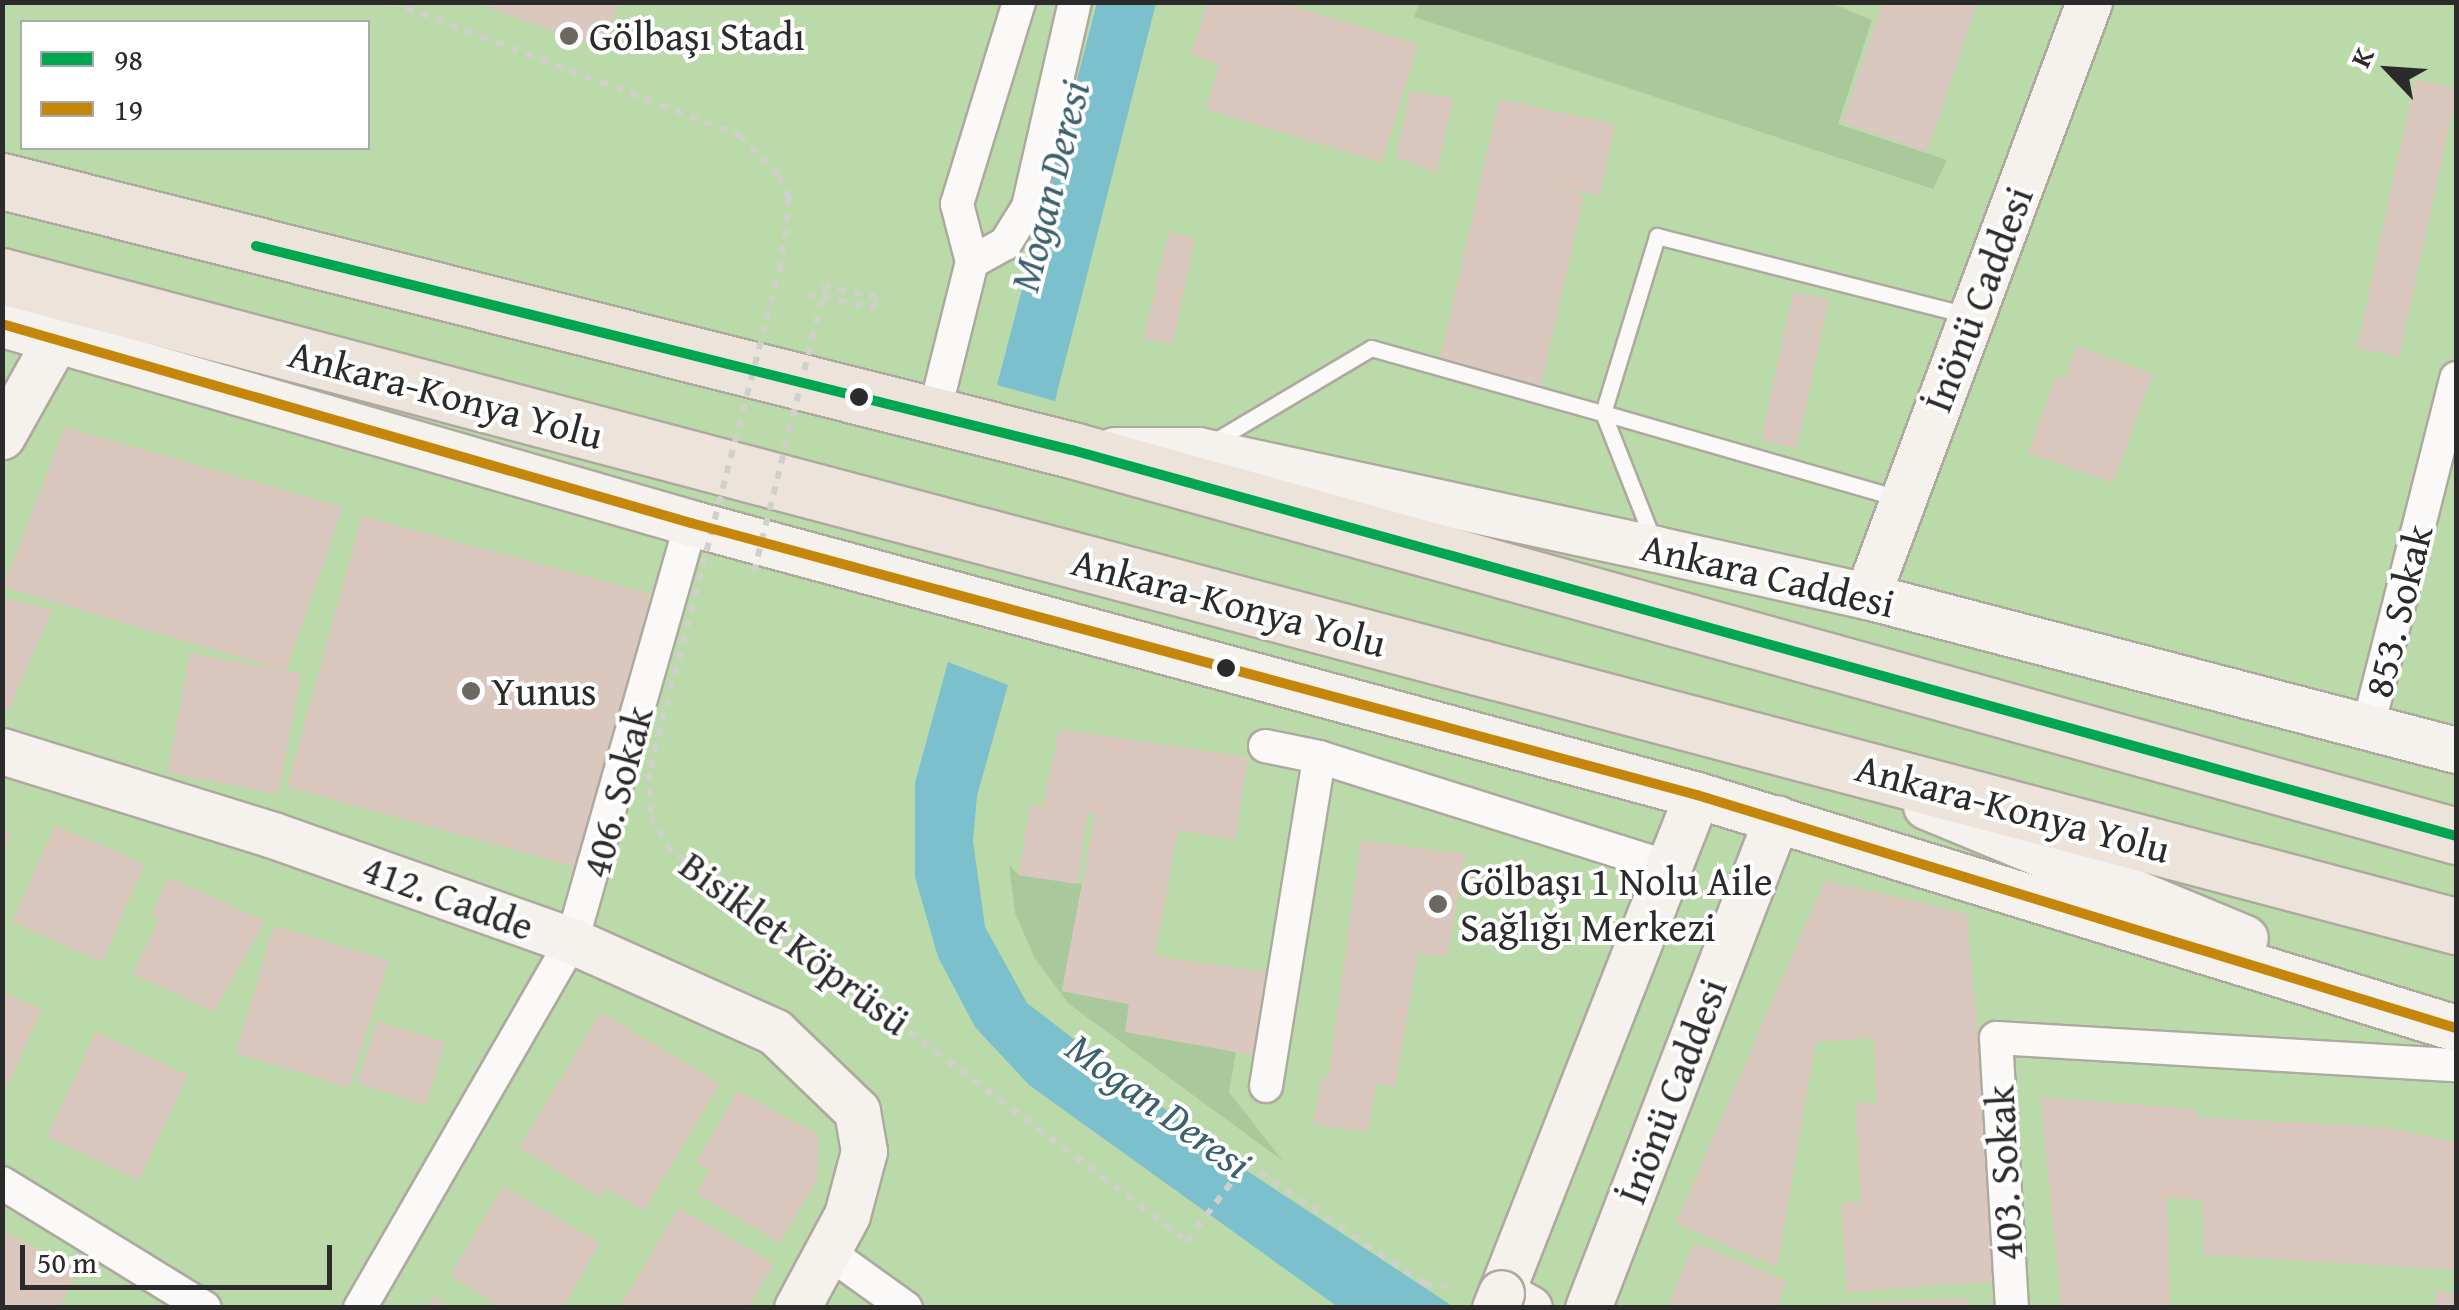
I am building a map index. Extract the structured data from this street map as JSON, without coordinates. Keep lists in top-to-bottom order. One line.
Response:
{"streets":{"highway":["Ankara-Konya Yolu"],"street":["İnönü Caddesi","Ankara Caddesi","853. Sokak","406. Sokak","412. Cadde","403. Sokak"],"path":["Bisiklet Köprüsü"]},"crossings":[["İnönü Caddesi","Ankara Caddesi"],["Ankara Caddesi","853. Sokak"],["406. Sokak","412. Cadde"]],"water":["Mogan Deresi"],"places":["Gölbaşı Stadı","Yunus","Gölbaşı 1 Nolu Aile Sağlığı Merkezi"],"lines":["transit line 98","transit line 19"],"legend":["98","19"],"scale_bar":"50 m","north":"top left"}
